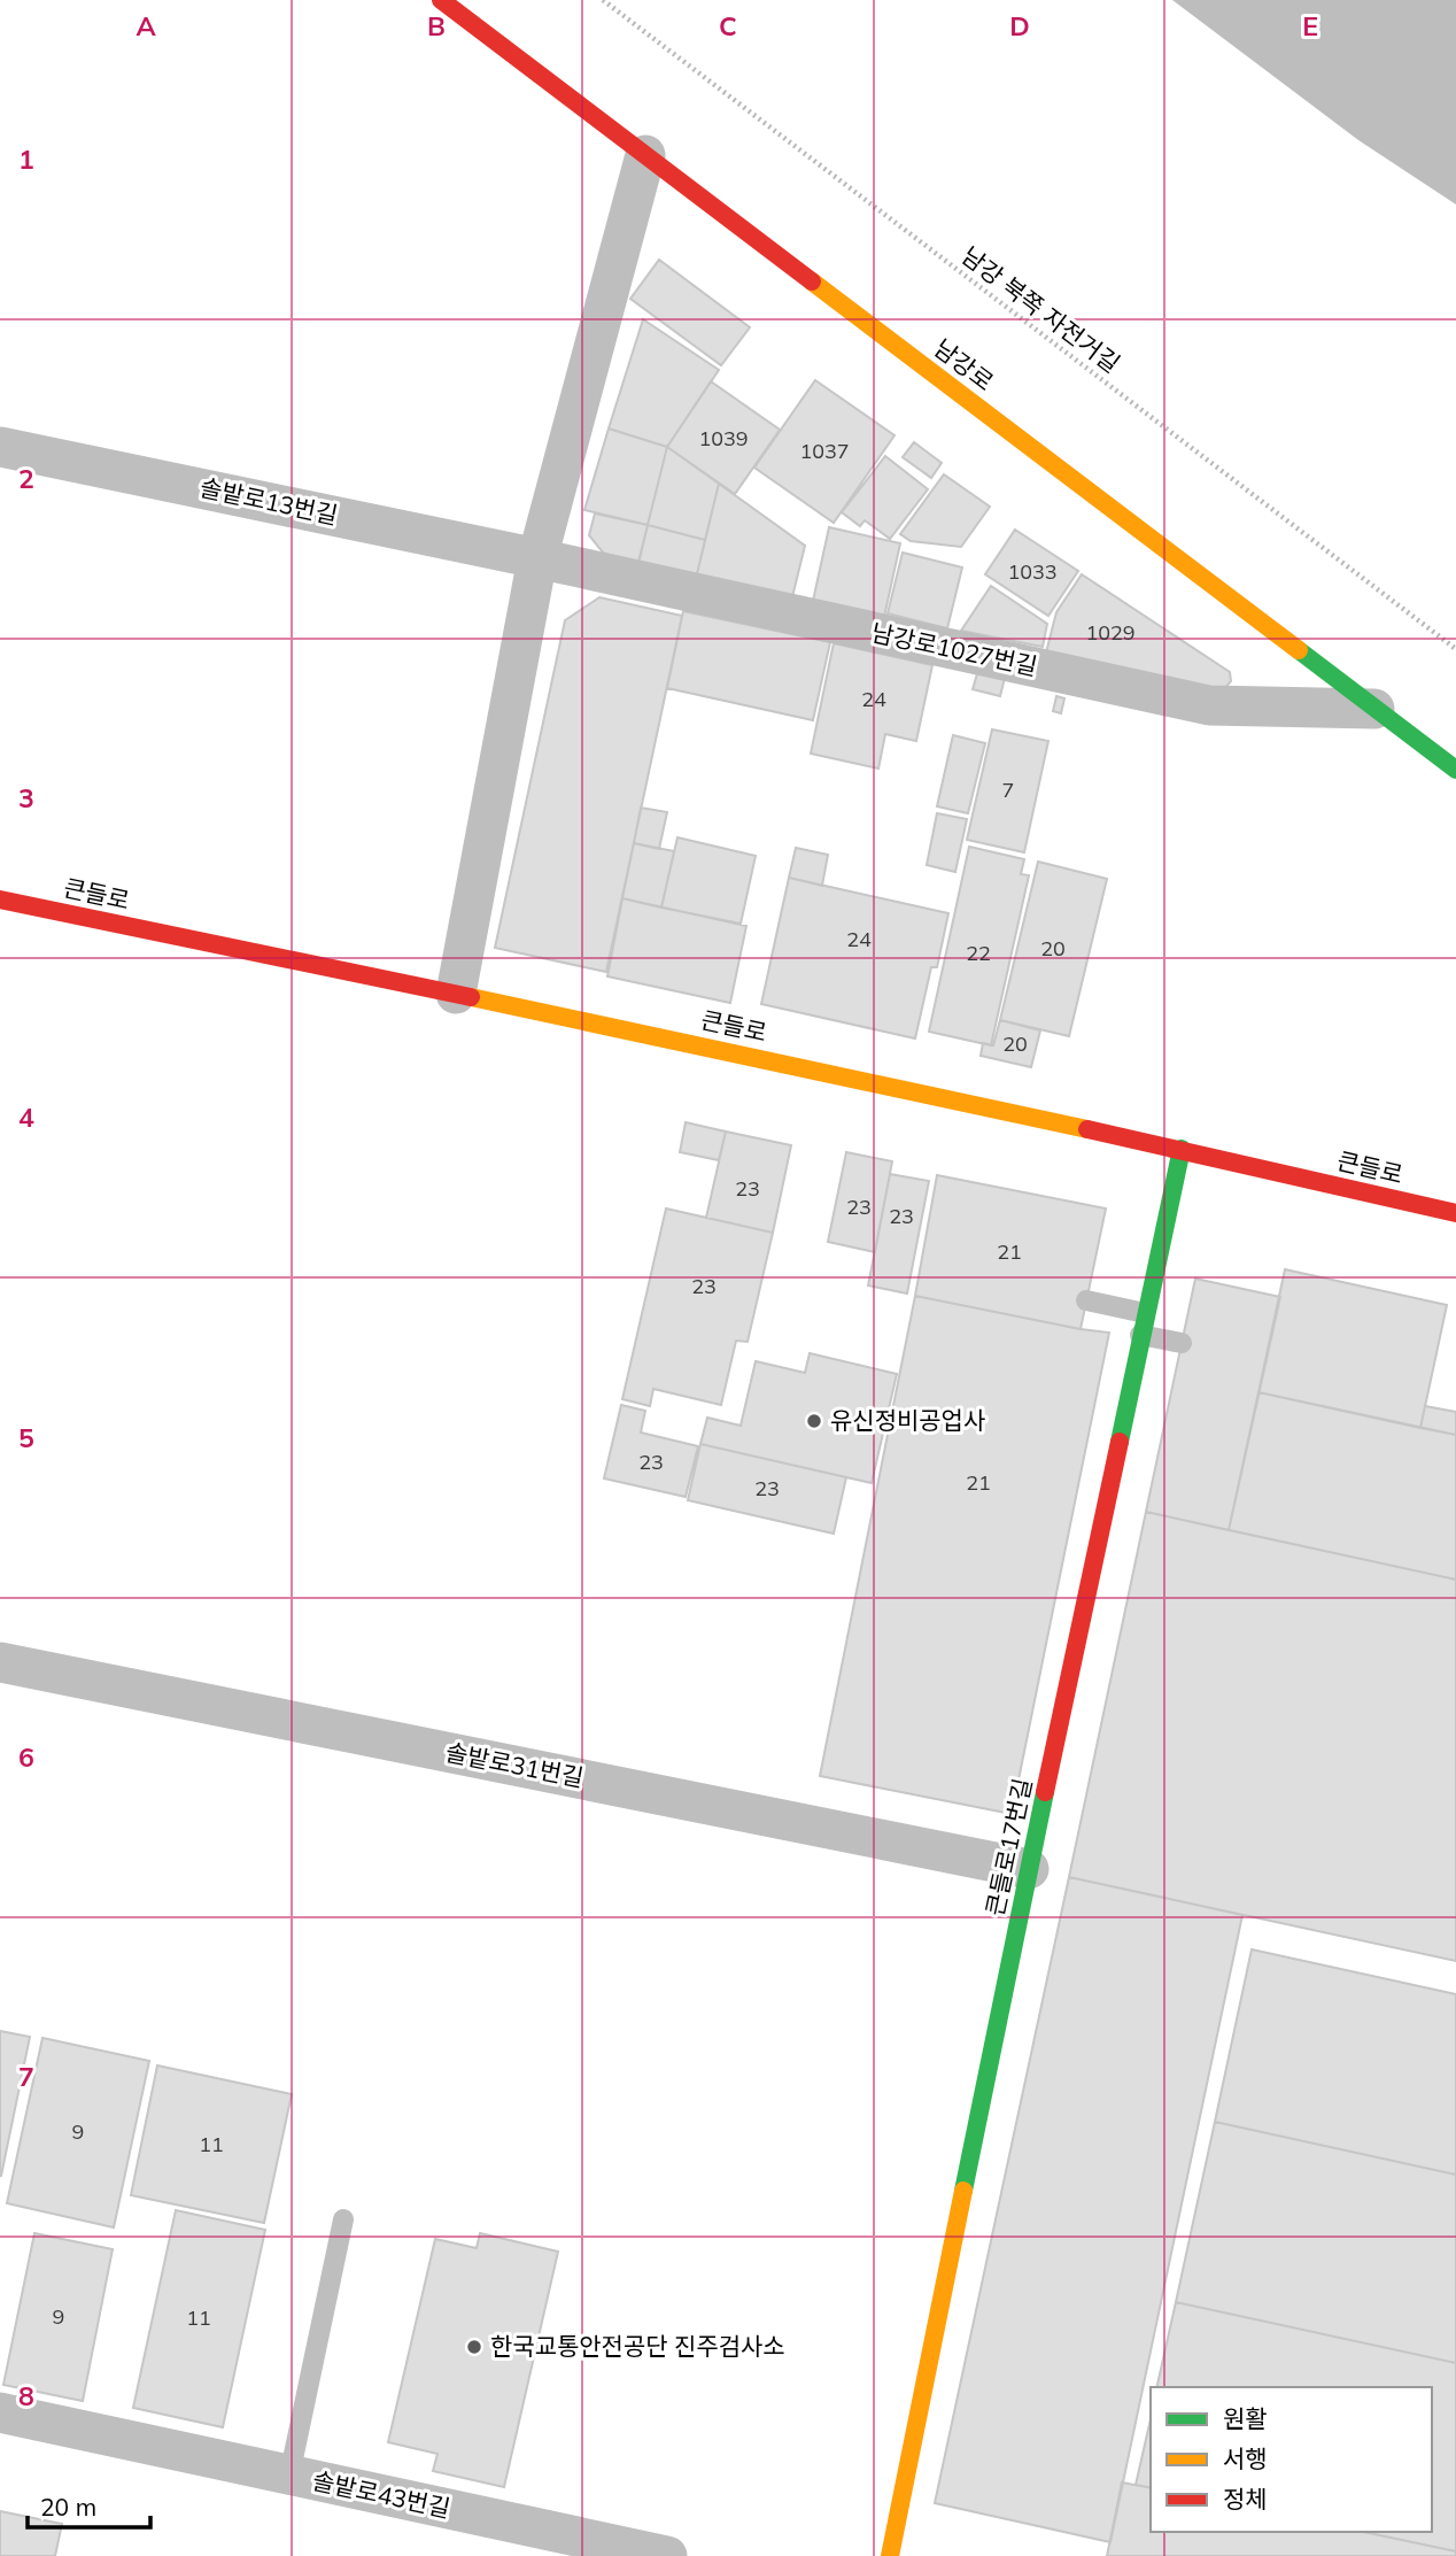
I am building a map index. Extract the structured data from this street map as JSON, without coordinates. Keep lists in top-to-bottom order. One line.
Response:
{"streets":{"street":["남강로","솔밭로13번길","남강로1027번길","큰들로","솔밭로31번길","큰들로17번길","솔밭로43번길"],"path":["남강 북쪽 자전거길"]},"crossings":[["남강로","남강로1027번길"],["솔밭로13번길","남강로1027번길"],["큰들로","큰들로17번길"],["솔밭로31번길","큰들로17번길"]],"places":["유신정비공업사","한국교통안전공단 진주검사소"],"house_numbers":["1039","1037","1033","1029","24","7","24","20","22","20","23","23","23","21","23","23","21","23","9","11","9","11"],"legend":["원활","서행","정체"],"scale_bar":"20 m","grid":{"columns":["A","B","C","D","E"],"rows":["1","2","3","4","5","6","7","8"]}}
